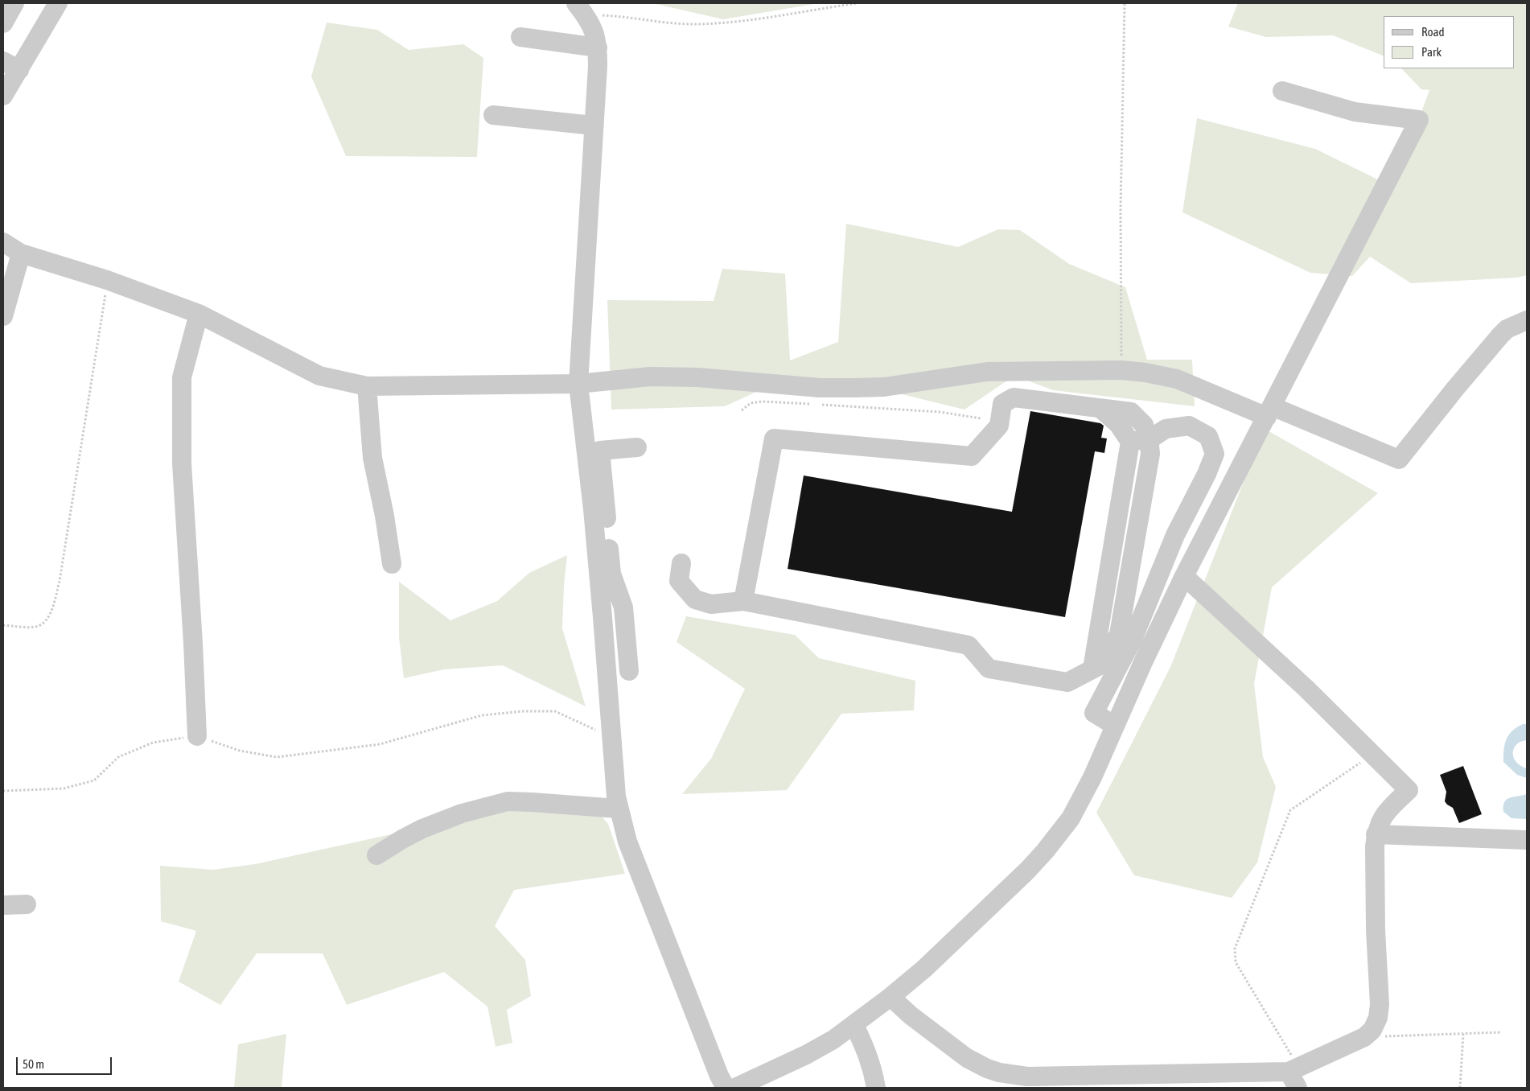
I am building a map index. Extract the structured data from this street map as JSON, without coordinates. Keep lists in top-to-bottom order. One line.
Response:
{"legend":["Road","Park"],"scale_bar":"50 m"}
